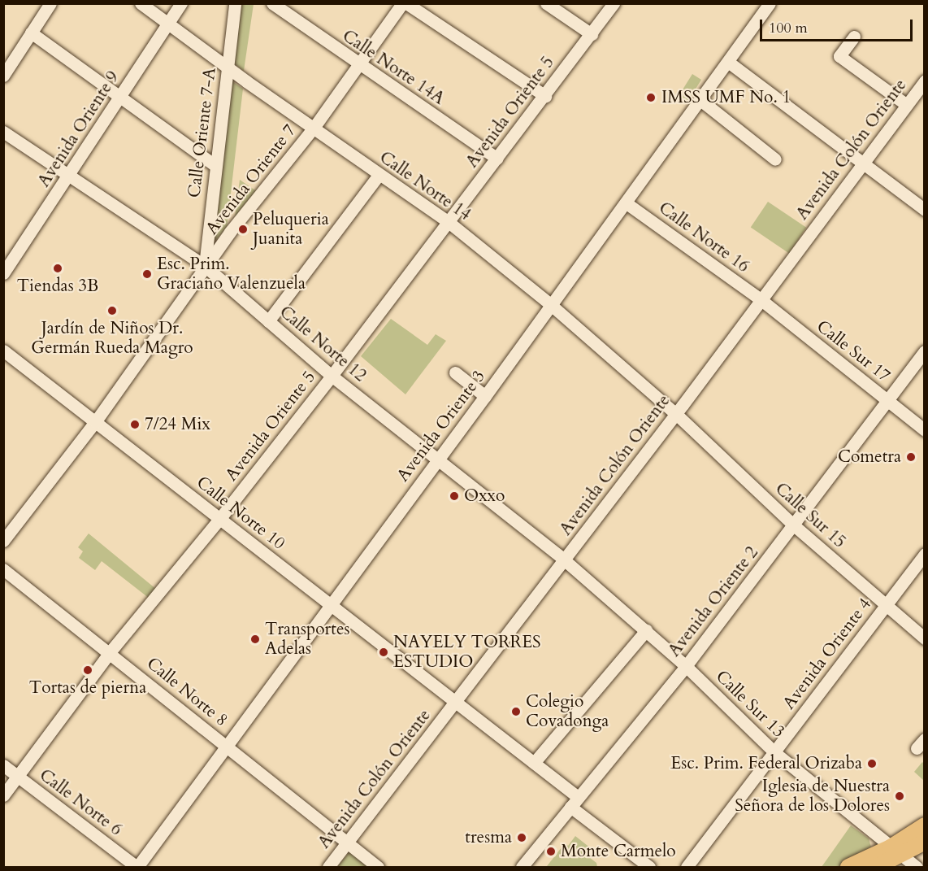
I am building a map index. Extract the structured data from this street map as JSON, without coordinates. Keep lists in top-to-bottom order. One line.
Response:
{"streets":{"street":["Calle Norte 14A","Avenida Oriente 5","Avenida Oriente 9","Calle Oriente 7-A","Avenida Colón Oriente","Avenida Oriente 7","Calle Norte 14","Calle Norte 16","Calle Norte 12","Calle Sur 17","Avenida Oriente 3","Calle Norte 10","Calle Sur 15","Avenida Oriente 2","Avenida Oriente 4","Calle Norte 8","Calle Sur 13","Calle Norte 6"]},"crossings":[["Calle Norte 14A","Avenida Oriente 5"],["Calle Norte 14A","Avenida Oriente 7"],["Avenida Oriente 5","Calle Norte 14"],["Avenida Oriente 5","Calle Norte 12"],["Avenida Oriente 5","Calle Norte 10"],["Avenida Oriente 5","Calle Norte 8"],["Avenida Oriente 5","Calle Norte 6"],["Avenida Oriente 9","Calle Norte 14"],["Avenida Oriente 9","Calle Norte 12"],["Calle Oriente 7-A","Avenida Oriente 7"],["Calle Oriente 7-A","Calle Norte 14"],["Calle Oriente 7-A","Calle Norte 12"],["Avenida Colón Oriente","Calle Norte 14"],["Avenida Colón Oriente","Calle Norte 16"],["Avenida Colón Oriente","Calle Norte 12"],["Avenida Colón Oriente","Calle Sur 17"],["Avenida Colón Oriente","Calle Norte 10"],["Avenida Colón Oriente","Calle Sur 15"],["Avenida Colón Oriente","Calle Norte 8"],["Avenida Colón Oriente","Calle Sur 13"],["Avenida Oriente 7","Calle Norte 14"],["Avenida Oriente 7","Calle Norte 12"],["Avenida Oriente 7","Calle Norte 10"],["Calle Norte 14","Avenida Oriente 3"],["Calle Norte 14","Calle Sur 15"],["Calle Norte 16","Calle Sur 17"],["Calle Norte 16","Avenida Oriente 3"],["Calle Norte 12","Avenida Oriente 3"],["Calle Norte 12","Calle Sur 13"],["Calle Sur 17","Avenida Oriente 2"],["Avenida Oriente 3","Calle Norte 10"],["Avenida Oriente 3","Calle Norte 8"],["Avenida Oriente 3","Calle Norte 6"],["Calle Norte 10","Avenida Oriente 2"],["Calle Sur 15","Avenida Oriente 2"],["Calle Sur 15","Avenida Oriente 4"],["Avenida Oriente 2","Calle Sur 13"],["Avenida Oriente 4","Calle Sur 13"]],"places":["IMSS UMF No. 1","Peluqueria Juanita","Tiendas 3B","Esc. Prim. Graciano Valenzuela","Jardín de Niños Dr. Germán Rueda Magro","7/24 Mix","Cometra","Oxxo","Transportes Adelas","NAYELY TORRES ESTUDIO","Tortas de pierna","Colegio Covadonga","Esc. Prim. Federal Orizaba","Iglesia de Nuestra Señora de los Dolores","tresma","Monte Carmelo"],"scale_bar":"100 m"}
